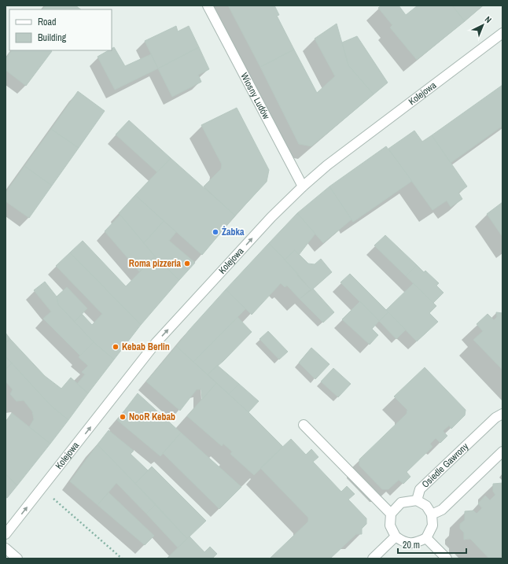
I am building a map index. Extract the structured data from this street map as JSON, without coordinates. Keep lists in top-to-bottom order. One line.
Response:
{"streets":{"street":["Kolejowa","Wiosny Ludów","Osiedle Gawrony"]},"crossings":[["Kolejowa","Wiosny Ludów"]],"one_way":["Kolejowa"],"places":["Żabka","Roma pizzeria","Kebab Berlin","NooR Kebab"],"legend":["Road","Building"],"scale_bar":"20 m","north":"top right"}
